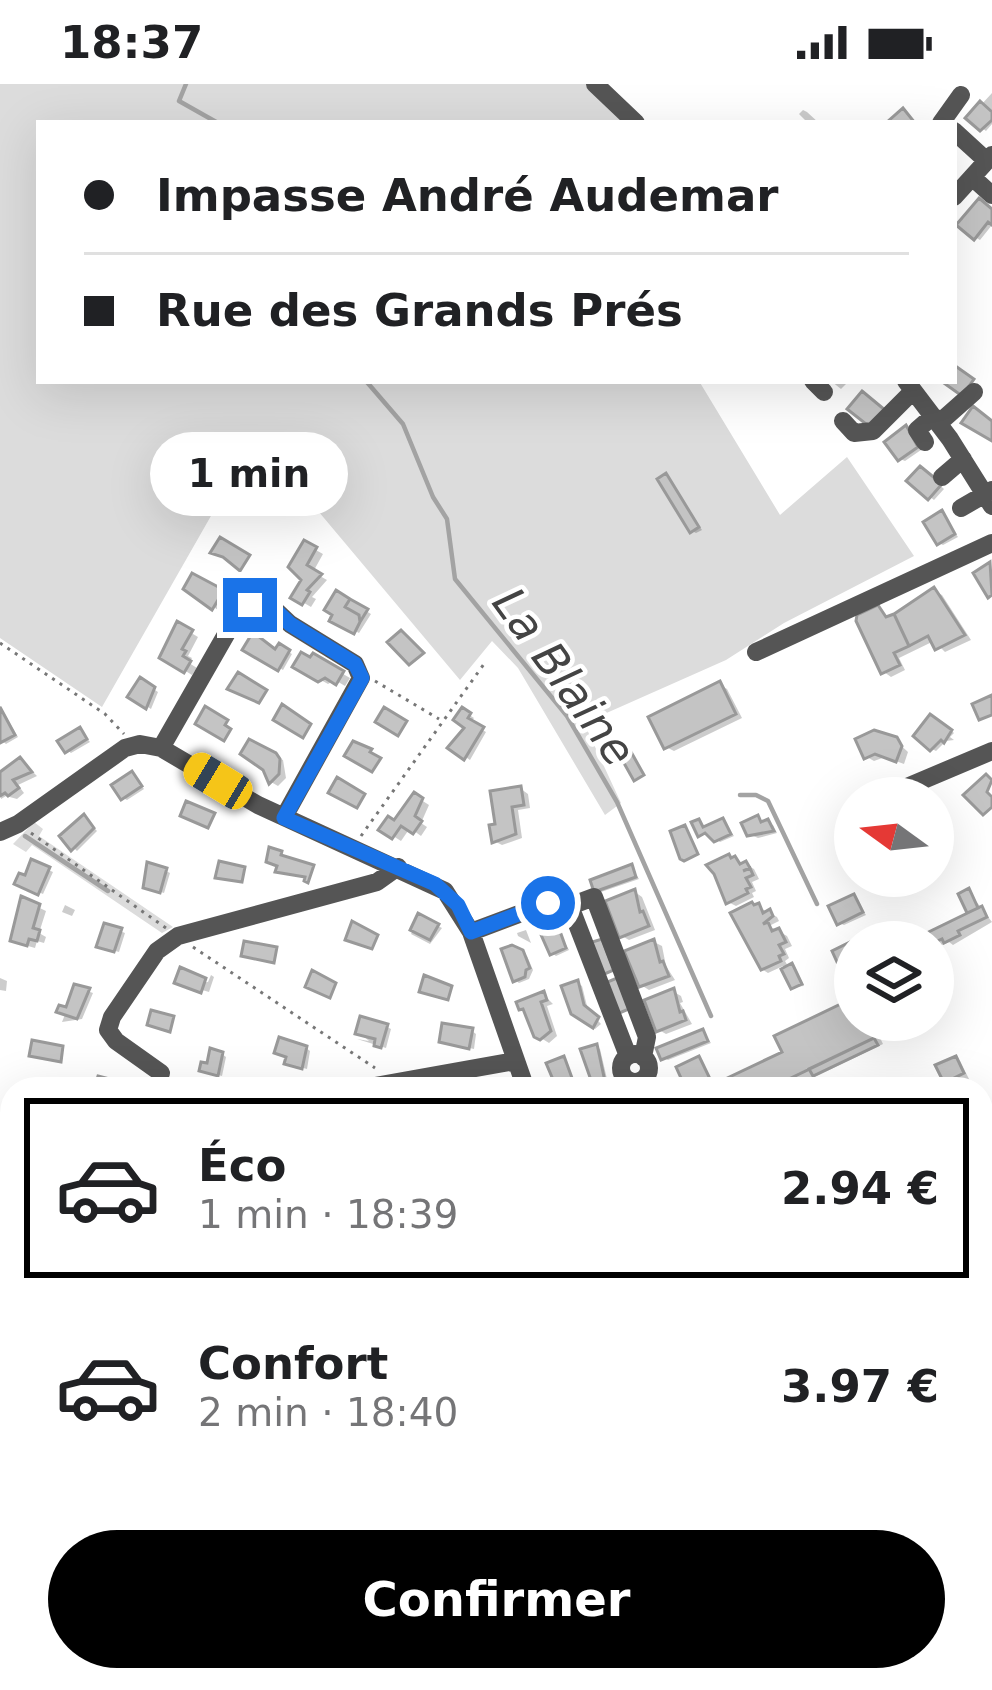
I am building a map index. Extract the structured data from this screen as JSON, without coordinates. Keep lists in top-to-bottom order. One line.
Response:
{"water":["La Blaine"],"north":"left","page":{"status":"18:37","banner":["Impasse André Audemar","Rue des Grands Prés"],"bubble":"1 min","list":[{"name":"Éco","note":"1 min · 18:39","value":"2.94 €"},{"name":"Confort","note":"2 min · 18:40","value":"3.97 €"}],"buttons":"Confirmer"}}
